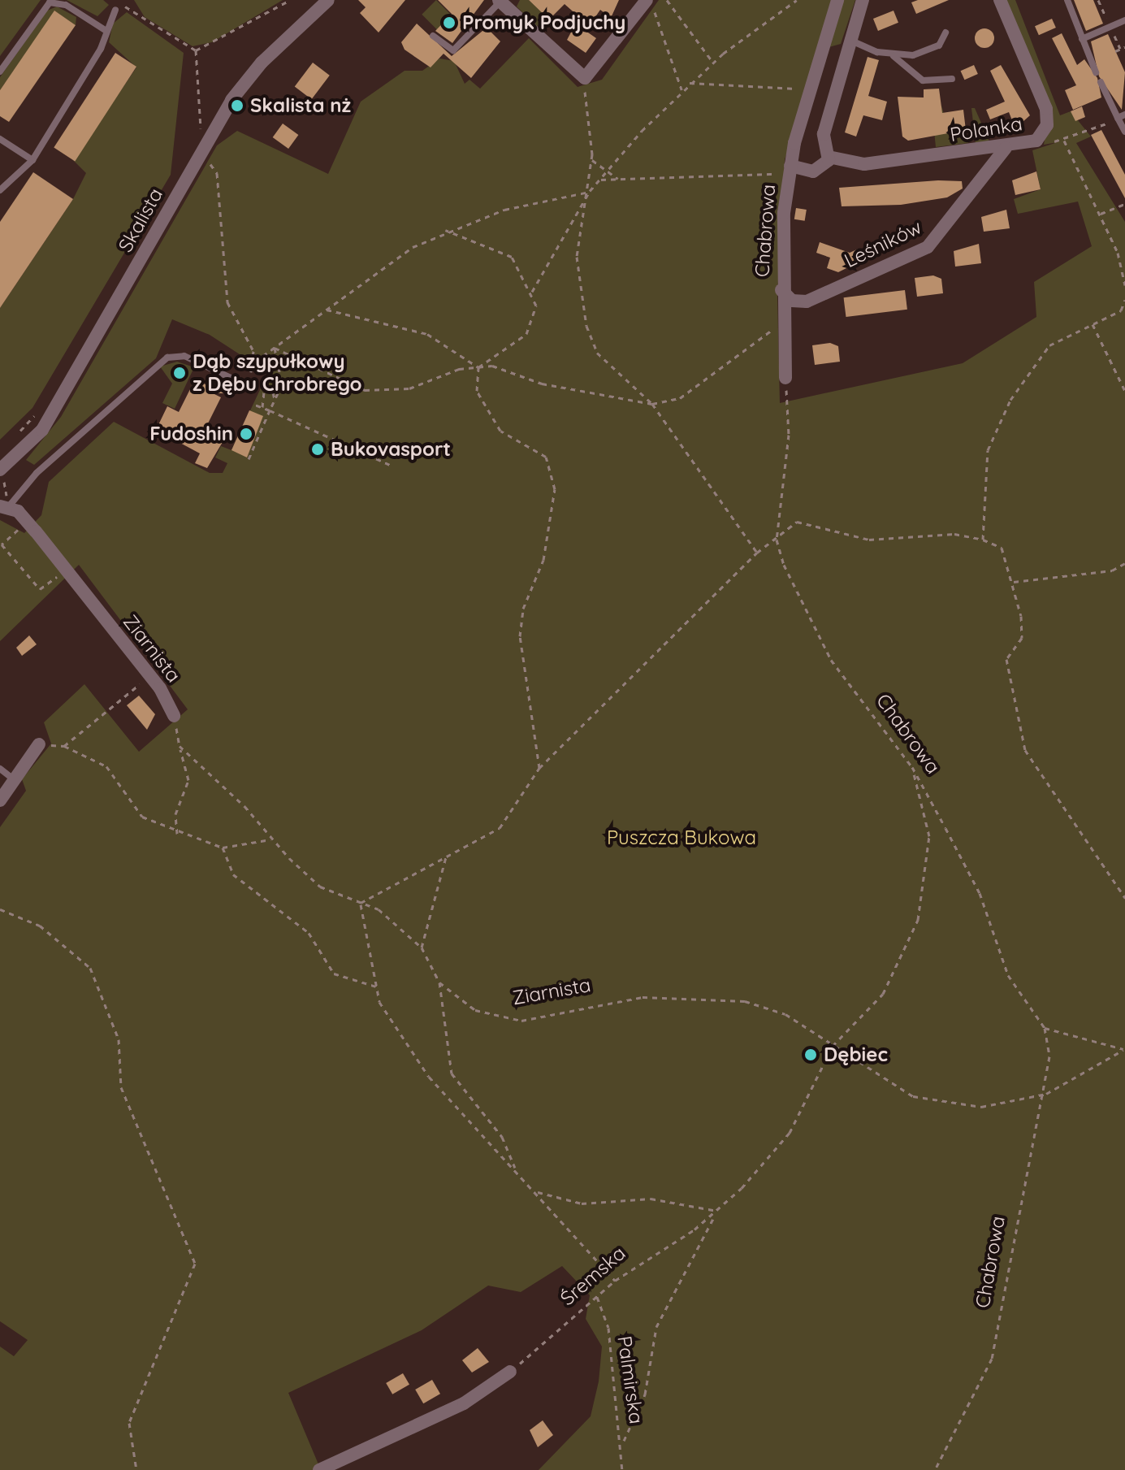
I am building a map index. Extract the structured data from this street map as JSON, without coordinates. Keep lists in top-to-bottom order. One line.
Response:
{"streets":{"street":["Polanka","Skalista","Chabrowa","Leśników","Ziarnista"],"path":["Śremska","Palmirska"]},"crossings":[["Polanka","Leśników"],["Chabrowa","Leśników"],["Chabrowa","Ziarnista"],["Chabrowa","Śremska"],["Ziarnista","Śremska"],["Śremska","Palmirska"]],"parks":["Puszcza Bukowa"],"places":["Promyk Podjuchy","Skalista nż","Dąb szypułkowy z Dębu Chrobrego","Fudoshin","Bukovasport","Dębiec"]}
